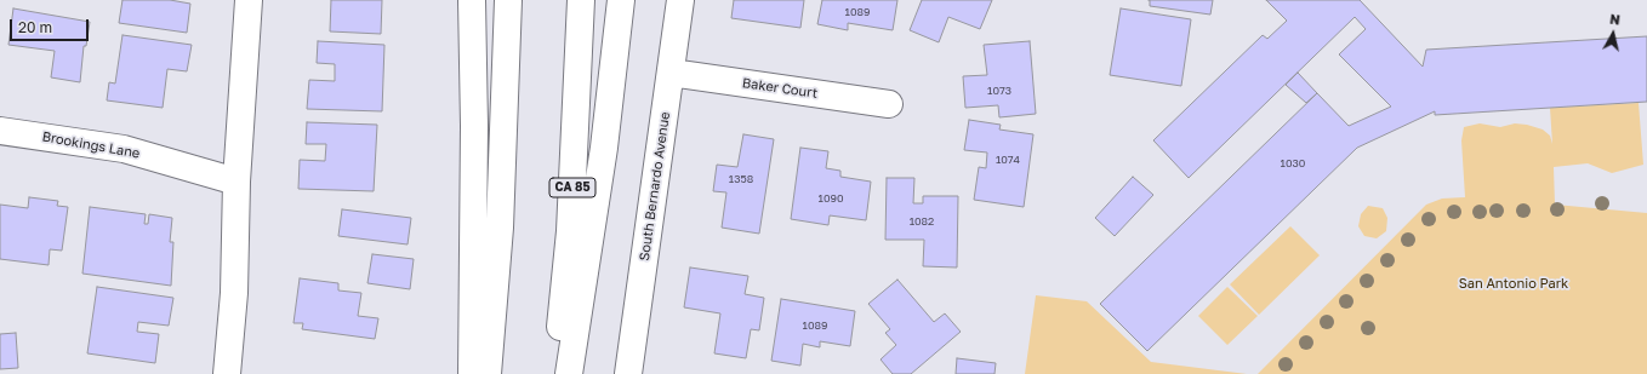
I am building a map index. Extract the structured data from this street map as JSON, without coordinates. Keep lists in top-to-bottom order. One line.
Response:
{"streets":{"main road":["Baker Court","Brookings Lane","South Bernardo Avenue","CA 85"]},"crossings":[["Baker Court","South Bernardo Avenue"]],"parks":["San Antonio Park"],"house_numbers":["1089","1073","1074","1030","1358","1090","1082","1089"],"scale_bar":"20 m","north":"top"}
